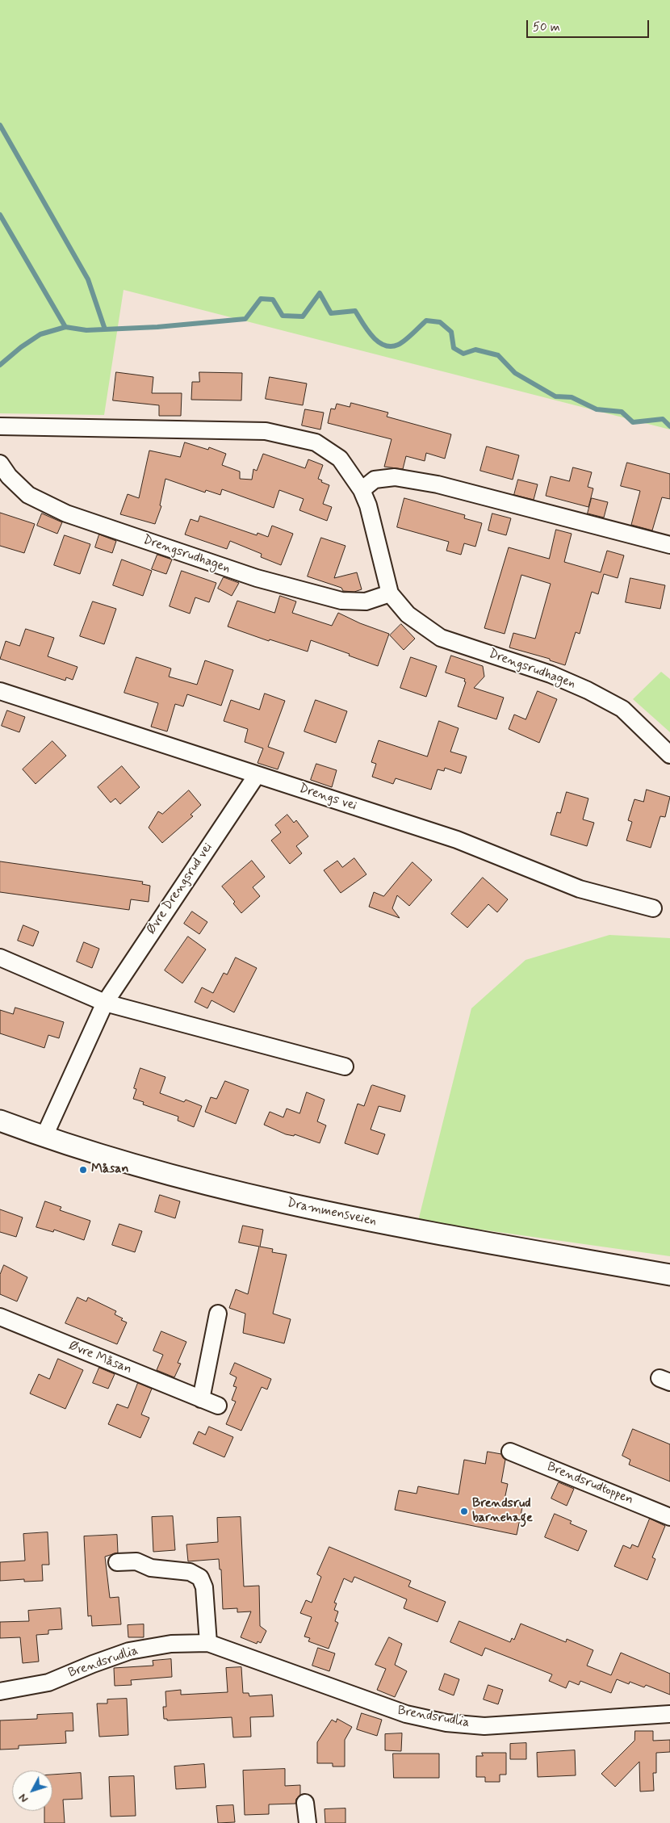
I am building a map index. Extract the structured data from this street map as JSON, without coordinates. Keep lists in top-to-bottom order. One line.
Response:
{"streets":{"main road":["Drammensveien"],"street":["Drengsrudhagen","Drengs vei","Øvre Drengsrud vei","Øvre Måsan","Brendsrudtoppen","Brendsrudlia"]},"crossings":[["Drengs vei","Øvre Drengsrud vei"],["Øvre Drengsrud vei","Drammensveien"]],"places":["Måsan","Brendsrud barnehage"],"scale_bar":"50 m","north":"bottom left"}
